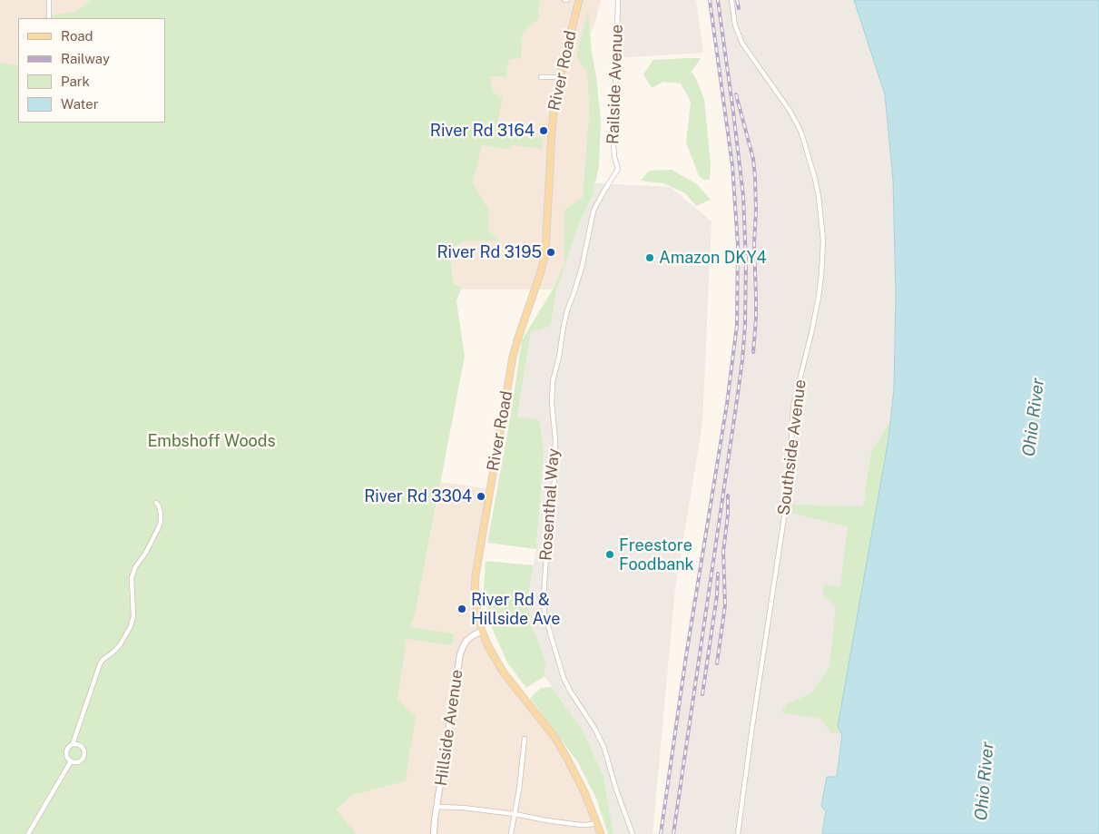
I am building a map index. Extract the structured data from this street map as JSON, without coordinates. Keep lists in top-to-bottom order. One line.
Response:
{"streets":{"main road":["River Road"],"street":["Railside Avenue","Southside Avenue","Rosenthal Way","Hillside Avenue"]},"crossings":[["River Road","Hillside Avenue"],["Railside Avenue","Rosenthal Way"]],"water":["Ohio River"],"parks":["Embshoff Woods"],"places":["River Rd 3164","River Rd 3195","Amazon DKY4","River Rd 3304","Freestore Foodbank","River Rd & Hillside Ave"],"legend":["Road","Railway","Park","Water"]}
